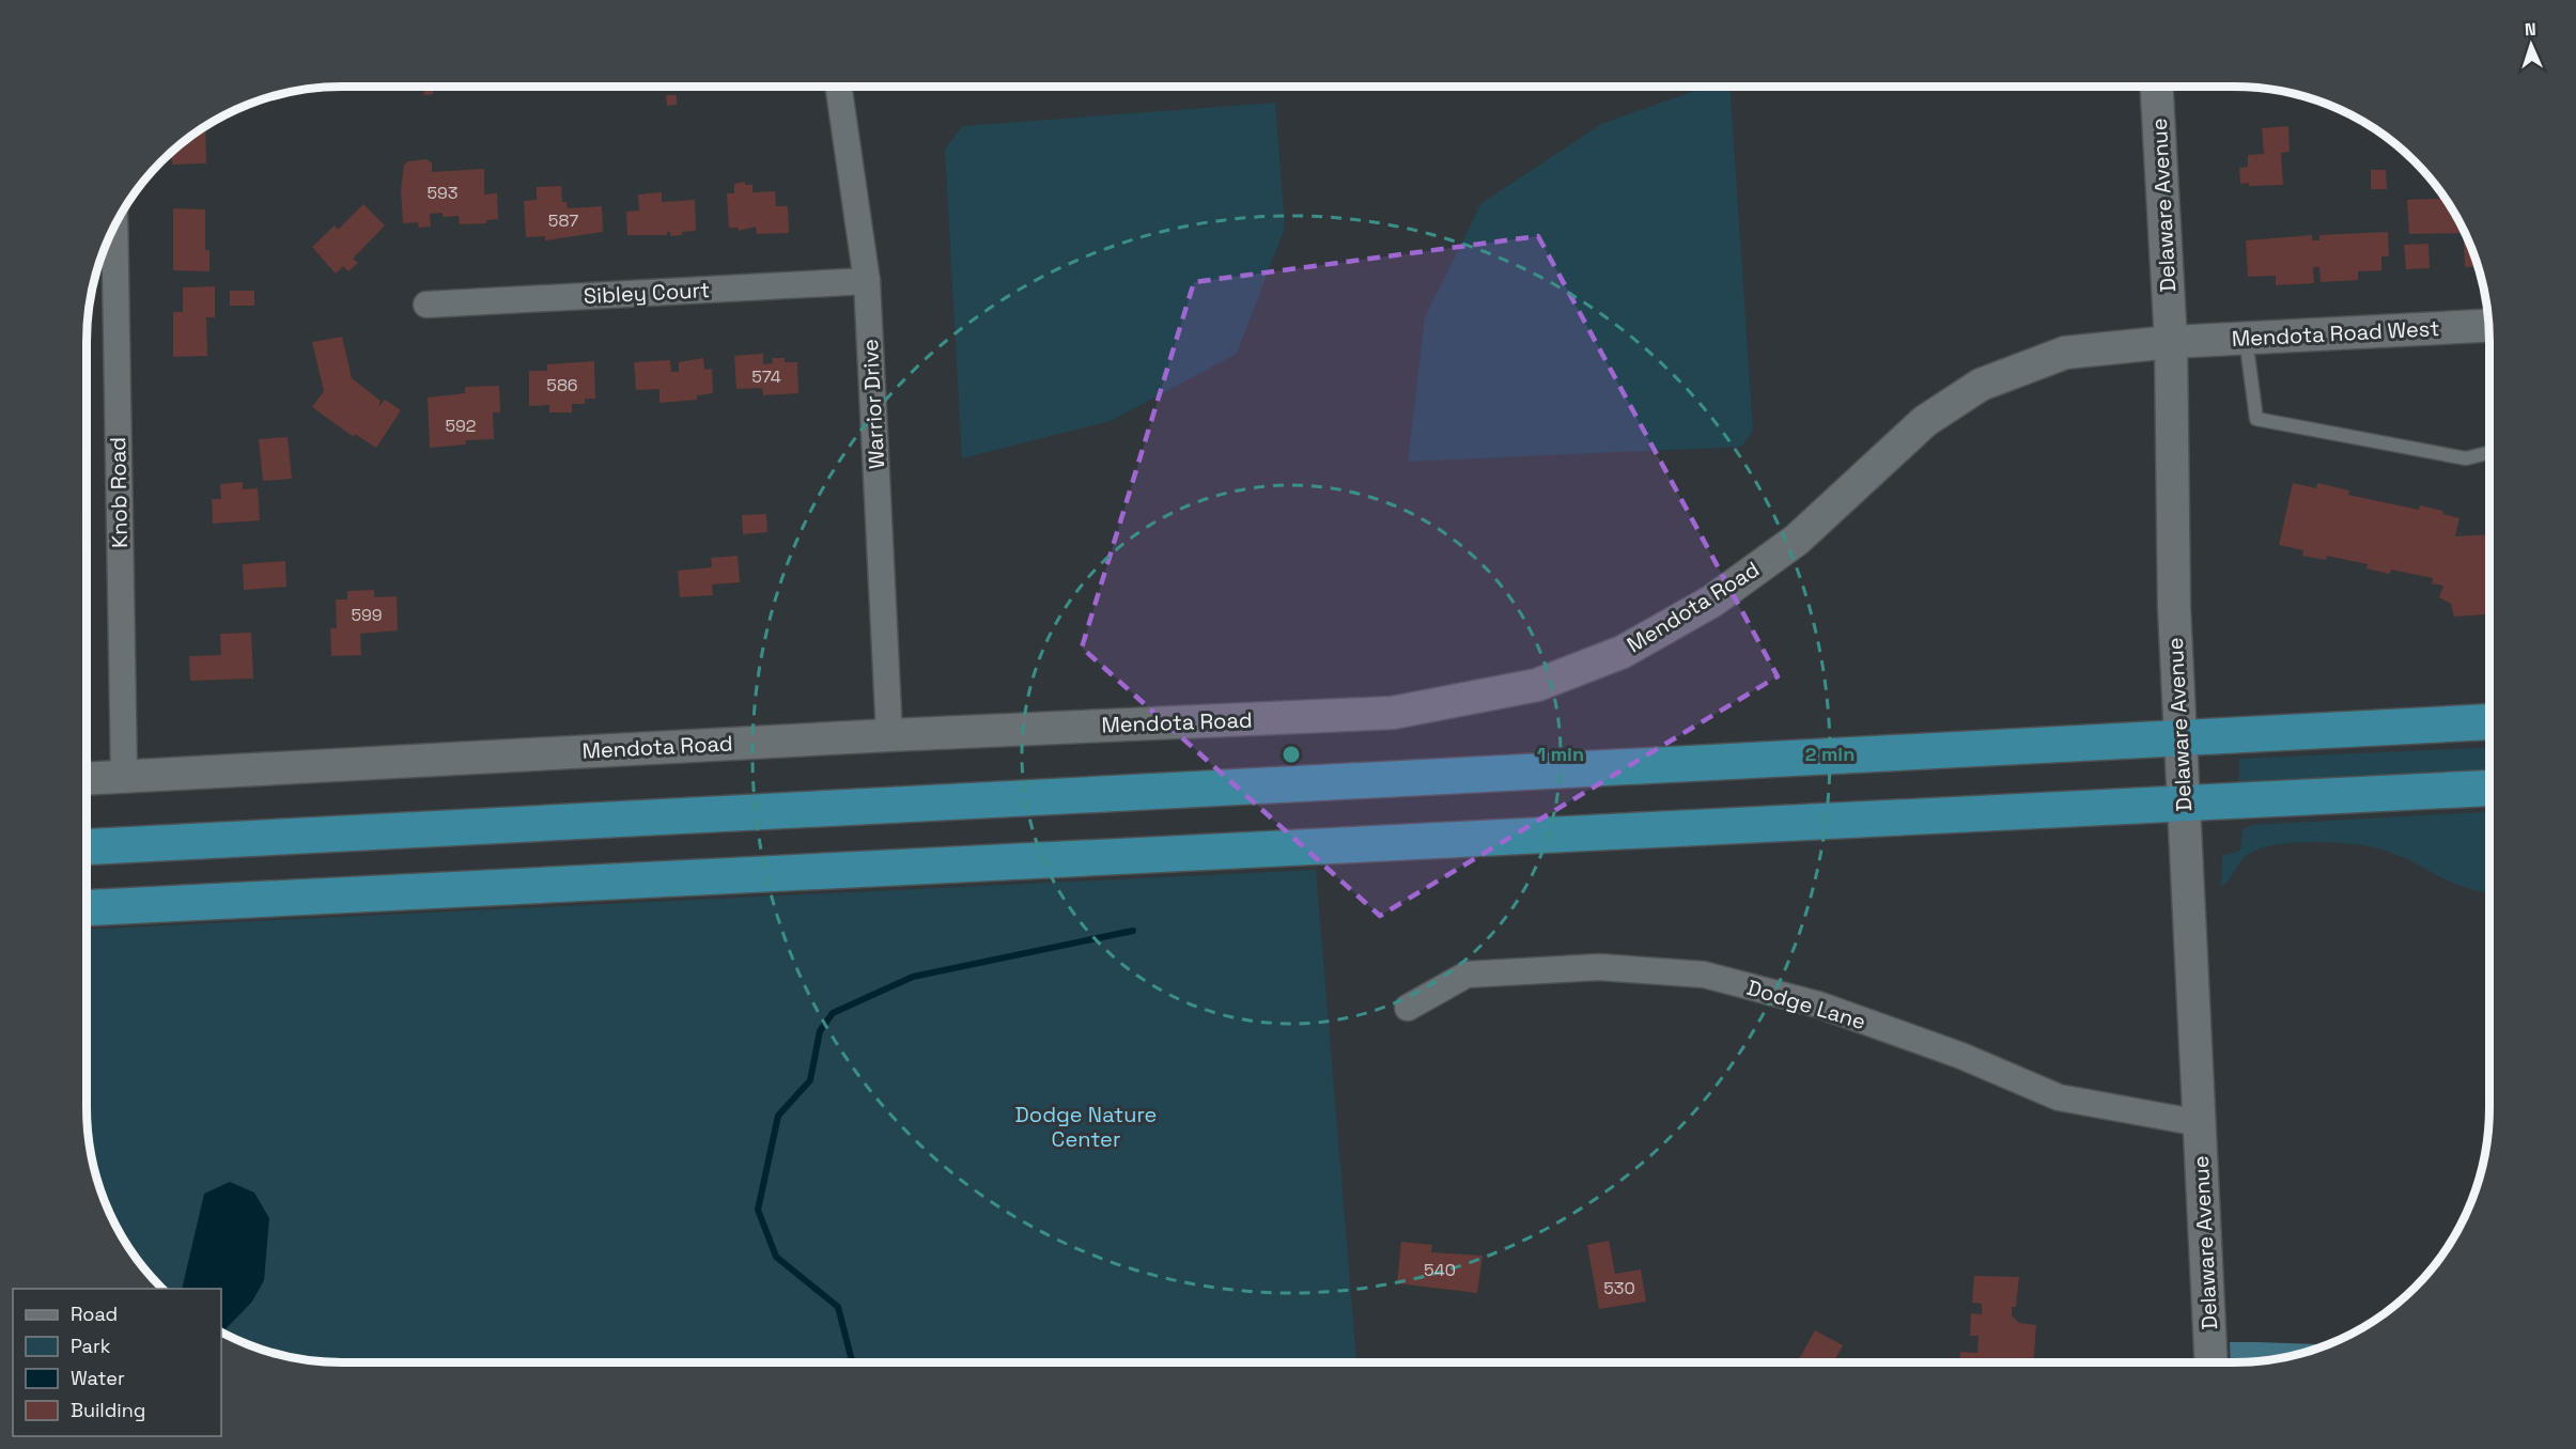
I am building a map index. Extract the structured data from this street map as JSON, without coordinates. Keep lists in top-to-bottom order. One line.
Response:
{"streets":{"street":["Delaware Avenue","Sibley Court","Mendota Road West","Warrior Drive","Knob Road","Mendota Road","Dodge Lane"]},"crossings":[["Delaware Avenue","Mendota Road West"],["Delaware Avenue","Mendota Road"],["Delaware Avenue","Dodge Lane"],["Sibley Court","Warrior Drive"],["Mendota Road West","Mendota Road"],["Warrior Drive","Mendota Road"],["Knob Road","Mendota Road"]],"parks":["Dodge Nature Center"],"house_numbers":["593","587","574","586","592","599","540","530"],"legend":["Road","Park","Water","Building"],"north":"top","rings":["1 min","2 min"]}
